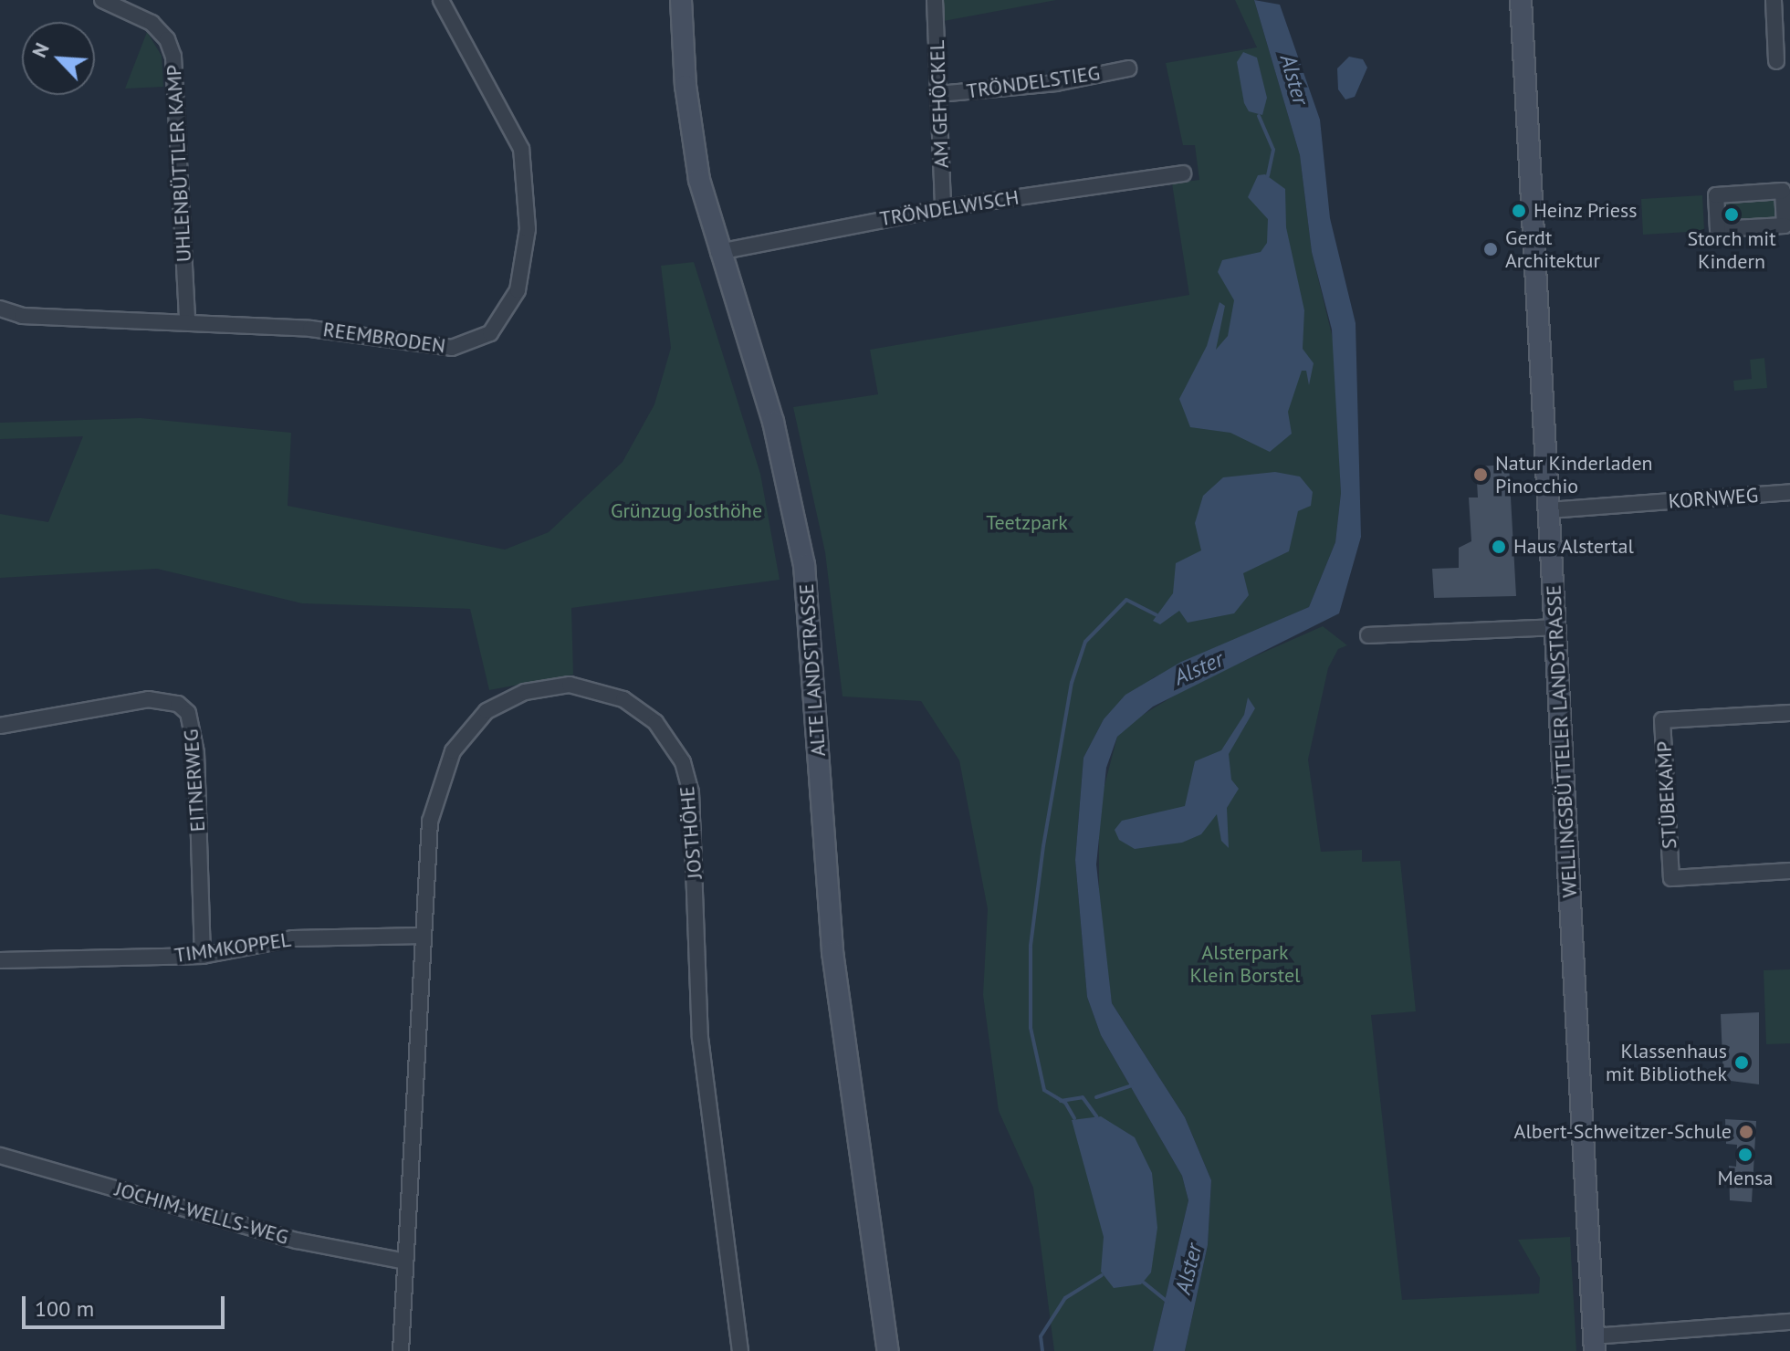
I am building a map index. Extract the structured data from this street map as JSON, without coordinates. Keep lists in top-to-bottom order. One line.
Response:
{"streets":{"main road":["ALTE LANDSTRASSE","WELLINGSBÜTTELER LANDSTRASSE"],"street":["TRÖNDELSTIEG","AM GEHÖCKEL","UHLENBÜTTLER KAMP","TRÖNDELWISCH","REEMBRODEN","KORNWEG","EITNERWEG","STÜBEKAMP","JOSTHÖHE","TIMMKOPPEL","JOCHIM-WELLS-WEG"]},"crossings":[["TRÖNDELSTIEG","AM GEHÖCKEL"],["AM GEHÖCKEL","TRÖNDELWISCH"],["UHLENBÜTTLER KAMP","REEMBRODEN"],["TRÖNDELWISCH","ALTE LANDSTRASSE"],["KORNWEG","WELLINGSBÜTTELER LANDSTRASSE"],["EITNERWEG","TIMMKOPPEL"],["JOSTHÖHE","TIMMKOPPEL"],["JOSTHÖHE","JOCHIM-WELLS-WEG"]],"water":["Alster"],"parks":["Grünzug Josthöhe","Teetzpark","Alsterpark Klein Borstel"],"places":["Heinz Priess","Storch mit Kindern","Gerdt Architektur","Natur Kinderladen Pinocchio","Haus Alstertal","Klassenhaus mit Bibliothek","Albert-Schweitzer-Schule","Mensa"],"scale_bar":"100 m","north":"top left"}
